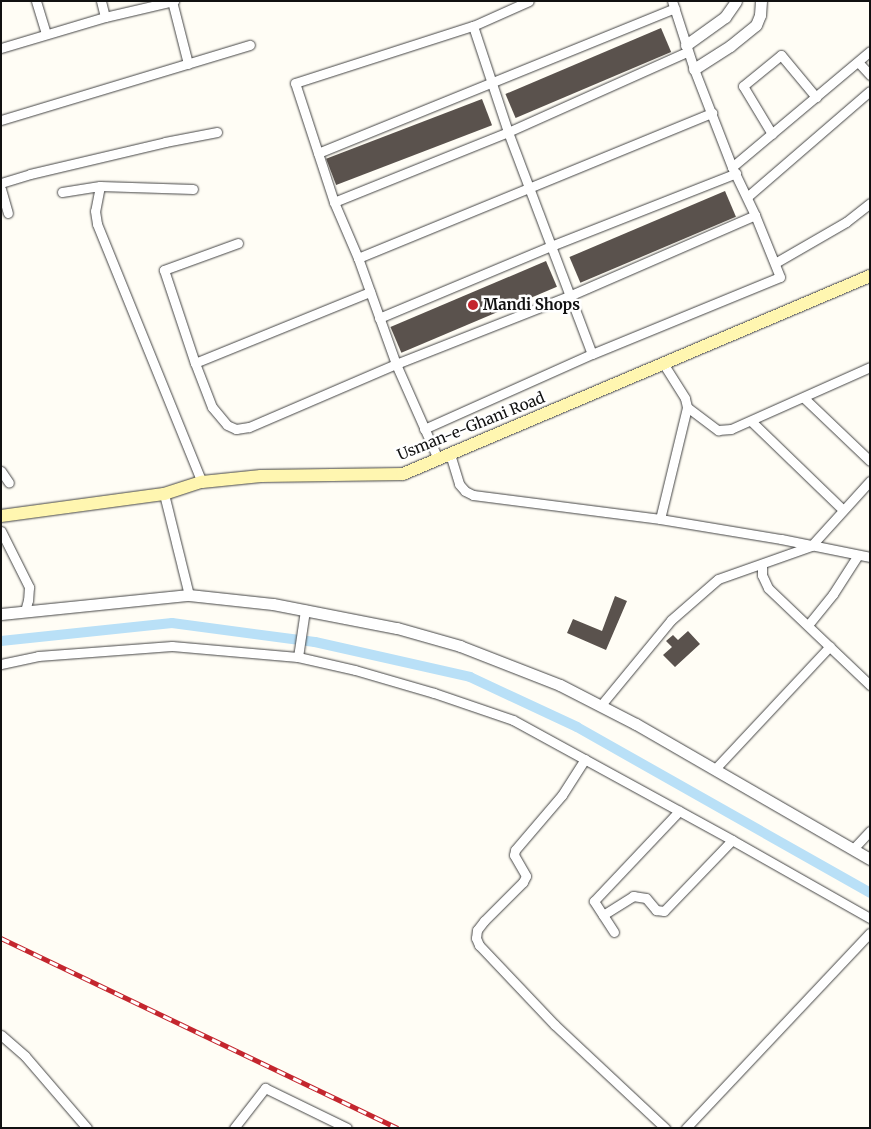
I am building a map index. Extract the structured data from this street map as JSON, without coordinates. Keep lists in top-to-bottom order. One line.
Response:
{"streets":{"main road":["Usman-e-Ghani Road"]},"places":["Mandi Shops"]}
